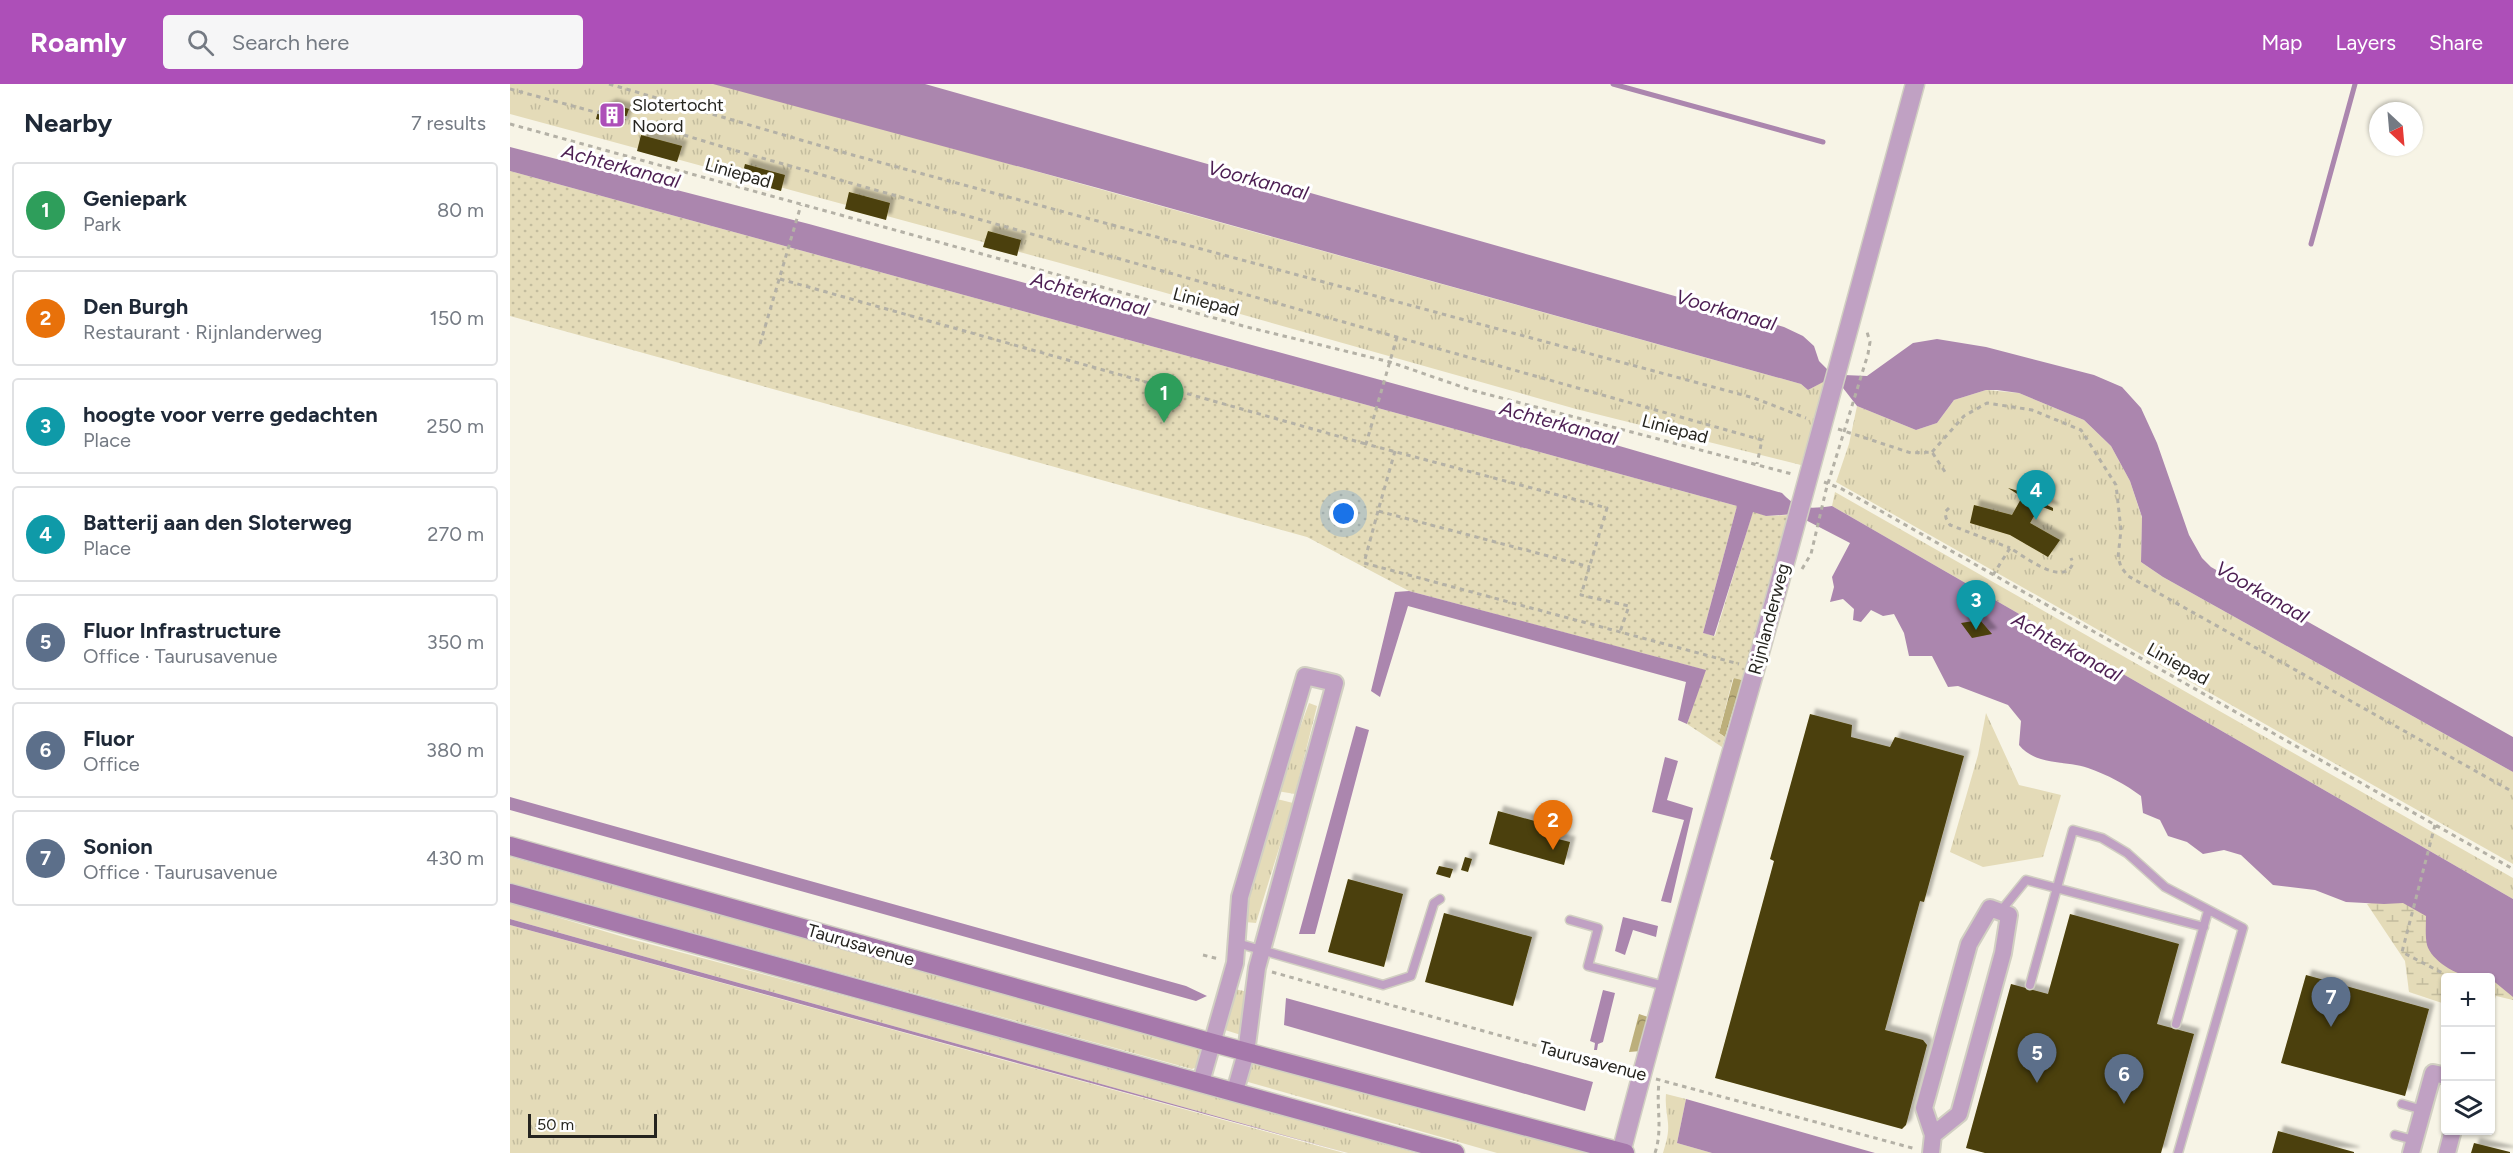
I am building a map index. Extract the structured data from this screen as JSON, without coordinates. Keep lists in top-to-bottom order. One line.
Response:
{"streets":{"main road":["Taurusavenue"],"street":["Rijnlanderweg"],"path":["Liniepad"]},"crossings":[["Liniepad","Rijnlanderweg"],["Rijnlanderweg","Taurusavenue"]],"water":["Achterkanaal","Voorkanaal"],"places":{"building":["Slotertocht Noord"]},"scale_bar":"50 m","north":"bottom right","page":{"header":"Roamly","search":"Search here","nav":["Map","Layers","Share"],"heading":["Nearby","7 results"],"list":[{"mark":"1","name":"Geniepark","note":"Park","value":"80 m"},{"mark":"2","name":"Den Burgh","note":"Restaurant · Rijnlanderweg","value":"150 m"},{"mark":"3","name":"hoogte voor verre gedachten","note":"Place","value":"250 m"},{"mark":"4","name":"Batterij aan den Sloterweg","note":"Place","value":"270 m"},{"mark":"5","name":"Fluor Infrastructure","note":"Office · Taurusavenue","value":"350 m"},{"mark":"6","name":"Fluor","note":"Office","value":"380 m"},{"mark":"7","name":"Sonion","note":"Office · Taurusavenue","value":"430 m"}],"pins":["1","4","3","2","7","5","6"],"map_buttons":["+","−"],"scale":"50 m"}}
